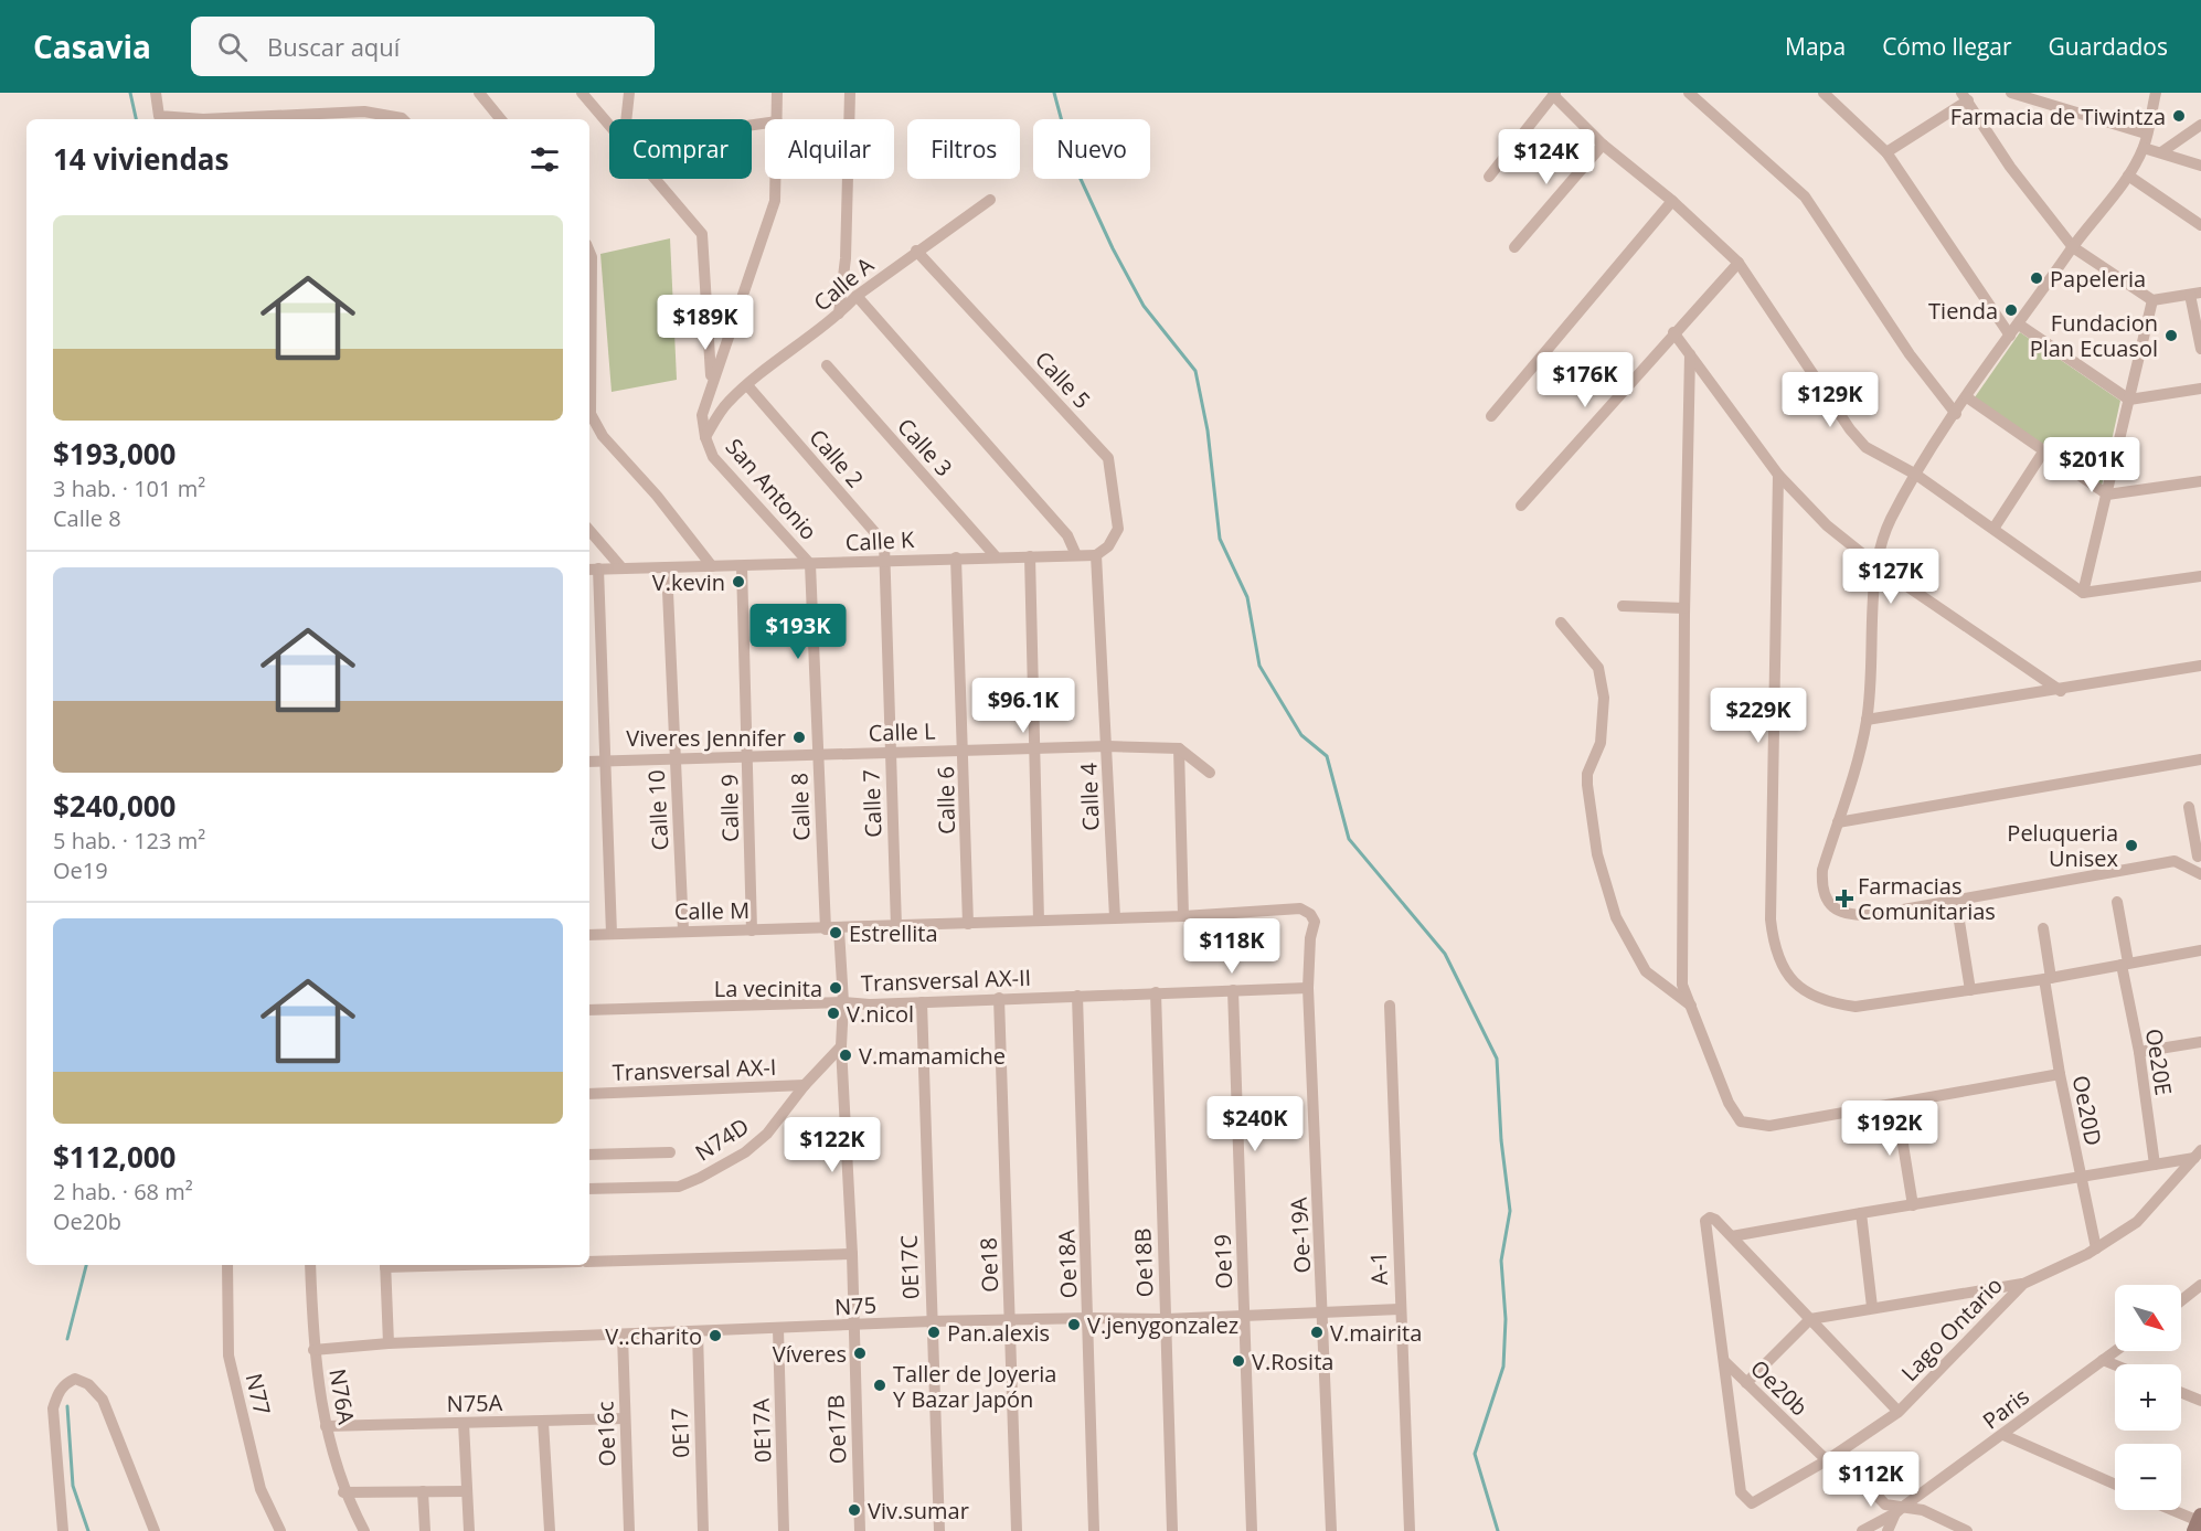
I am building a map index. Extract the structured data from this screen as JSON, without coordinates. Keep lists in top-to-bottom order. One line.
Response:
{"streets":{"street":["Calle A","Calle 5","Calle 3","Calle 2","San Antonio","Calle K","Calle L","Calle 4","Calle 6","Calle 7","Calle 8","Calle 9","Calle 10","Calle M","Transversal AX-II","Oe20E","Transversal AX-I","Oe20D","N74D","Oe-19A","Oe19","Oe18B","Oe18A","Oe18","0E17C","A-1","N75","Lago Ontario","Oe20b","N77","N76A","N75A","Paris","Oe17B","0E17A","0E17","Oe16c"]},"crossings":[["Calle A","Calle 5"],["Calle A","Calle 2"],["Calle A","San Antonio"],["Calle 5","Calle K"],["Calle 5","Calle 4"],["Calle 3","Calle K"],["Calle 2","Calle K"],["Calle 2","Calle 7"],["San Antonio","Calle K"],["San Antonio","Calle 8"],["Calle K","Calle 4"],["Calle K","Calle 6"],["Calle K","Calle 7"],["Calle K","Calle 8"],["Calle K","Calle 9"],["Calle K","Calle 10"],["Calle L","Calle 4"],["Calle L","Calle 6"],["Calle L","Calle 7"],["Calle L","Calle 8"],["Calle L","Calle 9"],["Calle L","Calle 10"],["Calle 8","Calle M"],["Calle 9","Calle M"],["Calle 10","Calle M"],["Calle M","Oe17B"],["Transversal AX-II","Oe-19A"],["Transversal AX-II","Oe19"],["Transversal AX-II","Oe18B"],["Transversal AX-II","Oe18A"],["Transversal AX-II","Oe18"],["Transversal AX-II","0E17C"],["Transversal AX-II","Oe17B"],["Transversal AX-I","N74D"],["Oe20D","Lago Ontario"],["N74D","Oe17B"],["Oe-19A","N75"],["Oe19","N75"],["Oe18B","N75"],["Oe18A","N75"],["Oe18","N75"],["0E17C","N75"],["A-1","N75"],["N75","N76A"],["N75","Oe17B"],["N75","0E17A"],["N75","0E17"],["N75","Oe16c"],["Lago Ontario","Oe20b"],["Oe20b","Paris"],["N76A","N75A"],["N75A","Oe16c"]],"places":{"other":["Farmacia de Tiwintza","Papeleria","Tienda","Fundacion Plan Ecuasol","V.kevin","Viveres Jennifer","Peluqueria Unisex","Estrellita","La vecinita","V.nicol","V.mamamiche","V.jenygonzalez","Pan.alexis","V.mairita","V..charito","Víveres","V.Rosita","Taller de Joyeria Y Bazar Japón","Viv.sumar"],"health":["Farmacias Comunitarias"]},"north":"bottom right","page":{"header":"Casavia","search":"Buscar aquí","nav":["Mapa","Cómo llegar","Guardados"],"chip":["Comprar","Alquilar","Filtros","Nuevo"],"heading":"14 viviendas","price":["$124K","$189K","$176K","$129K","$201K","$127K","$193K","$96.1K","$229K","$118K","$240K","$192K","$122K","$112K"],"list":[{"name":"$193,000","note":"3 hab. · 101 m² · Calle 8"},{"name":"$240,000","note":"5 hab. · 123 m² · Oe19"},{"name":"$112,000","note":"2 hab. · 68 m² · Oe20b"}],"map_buttons":["+","−"]}}
